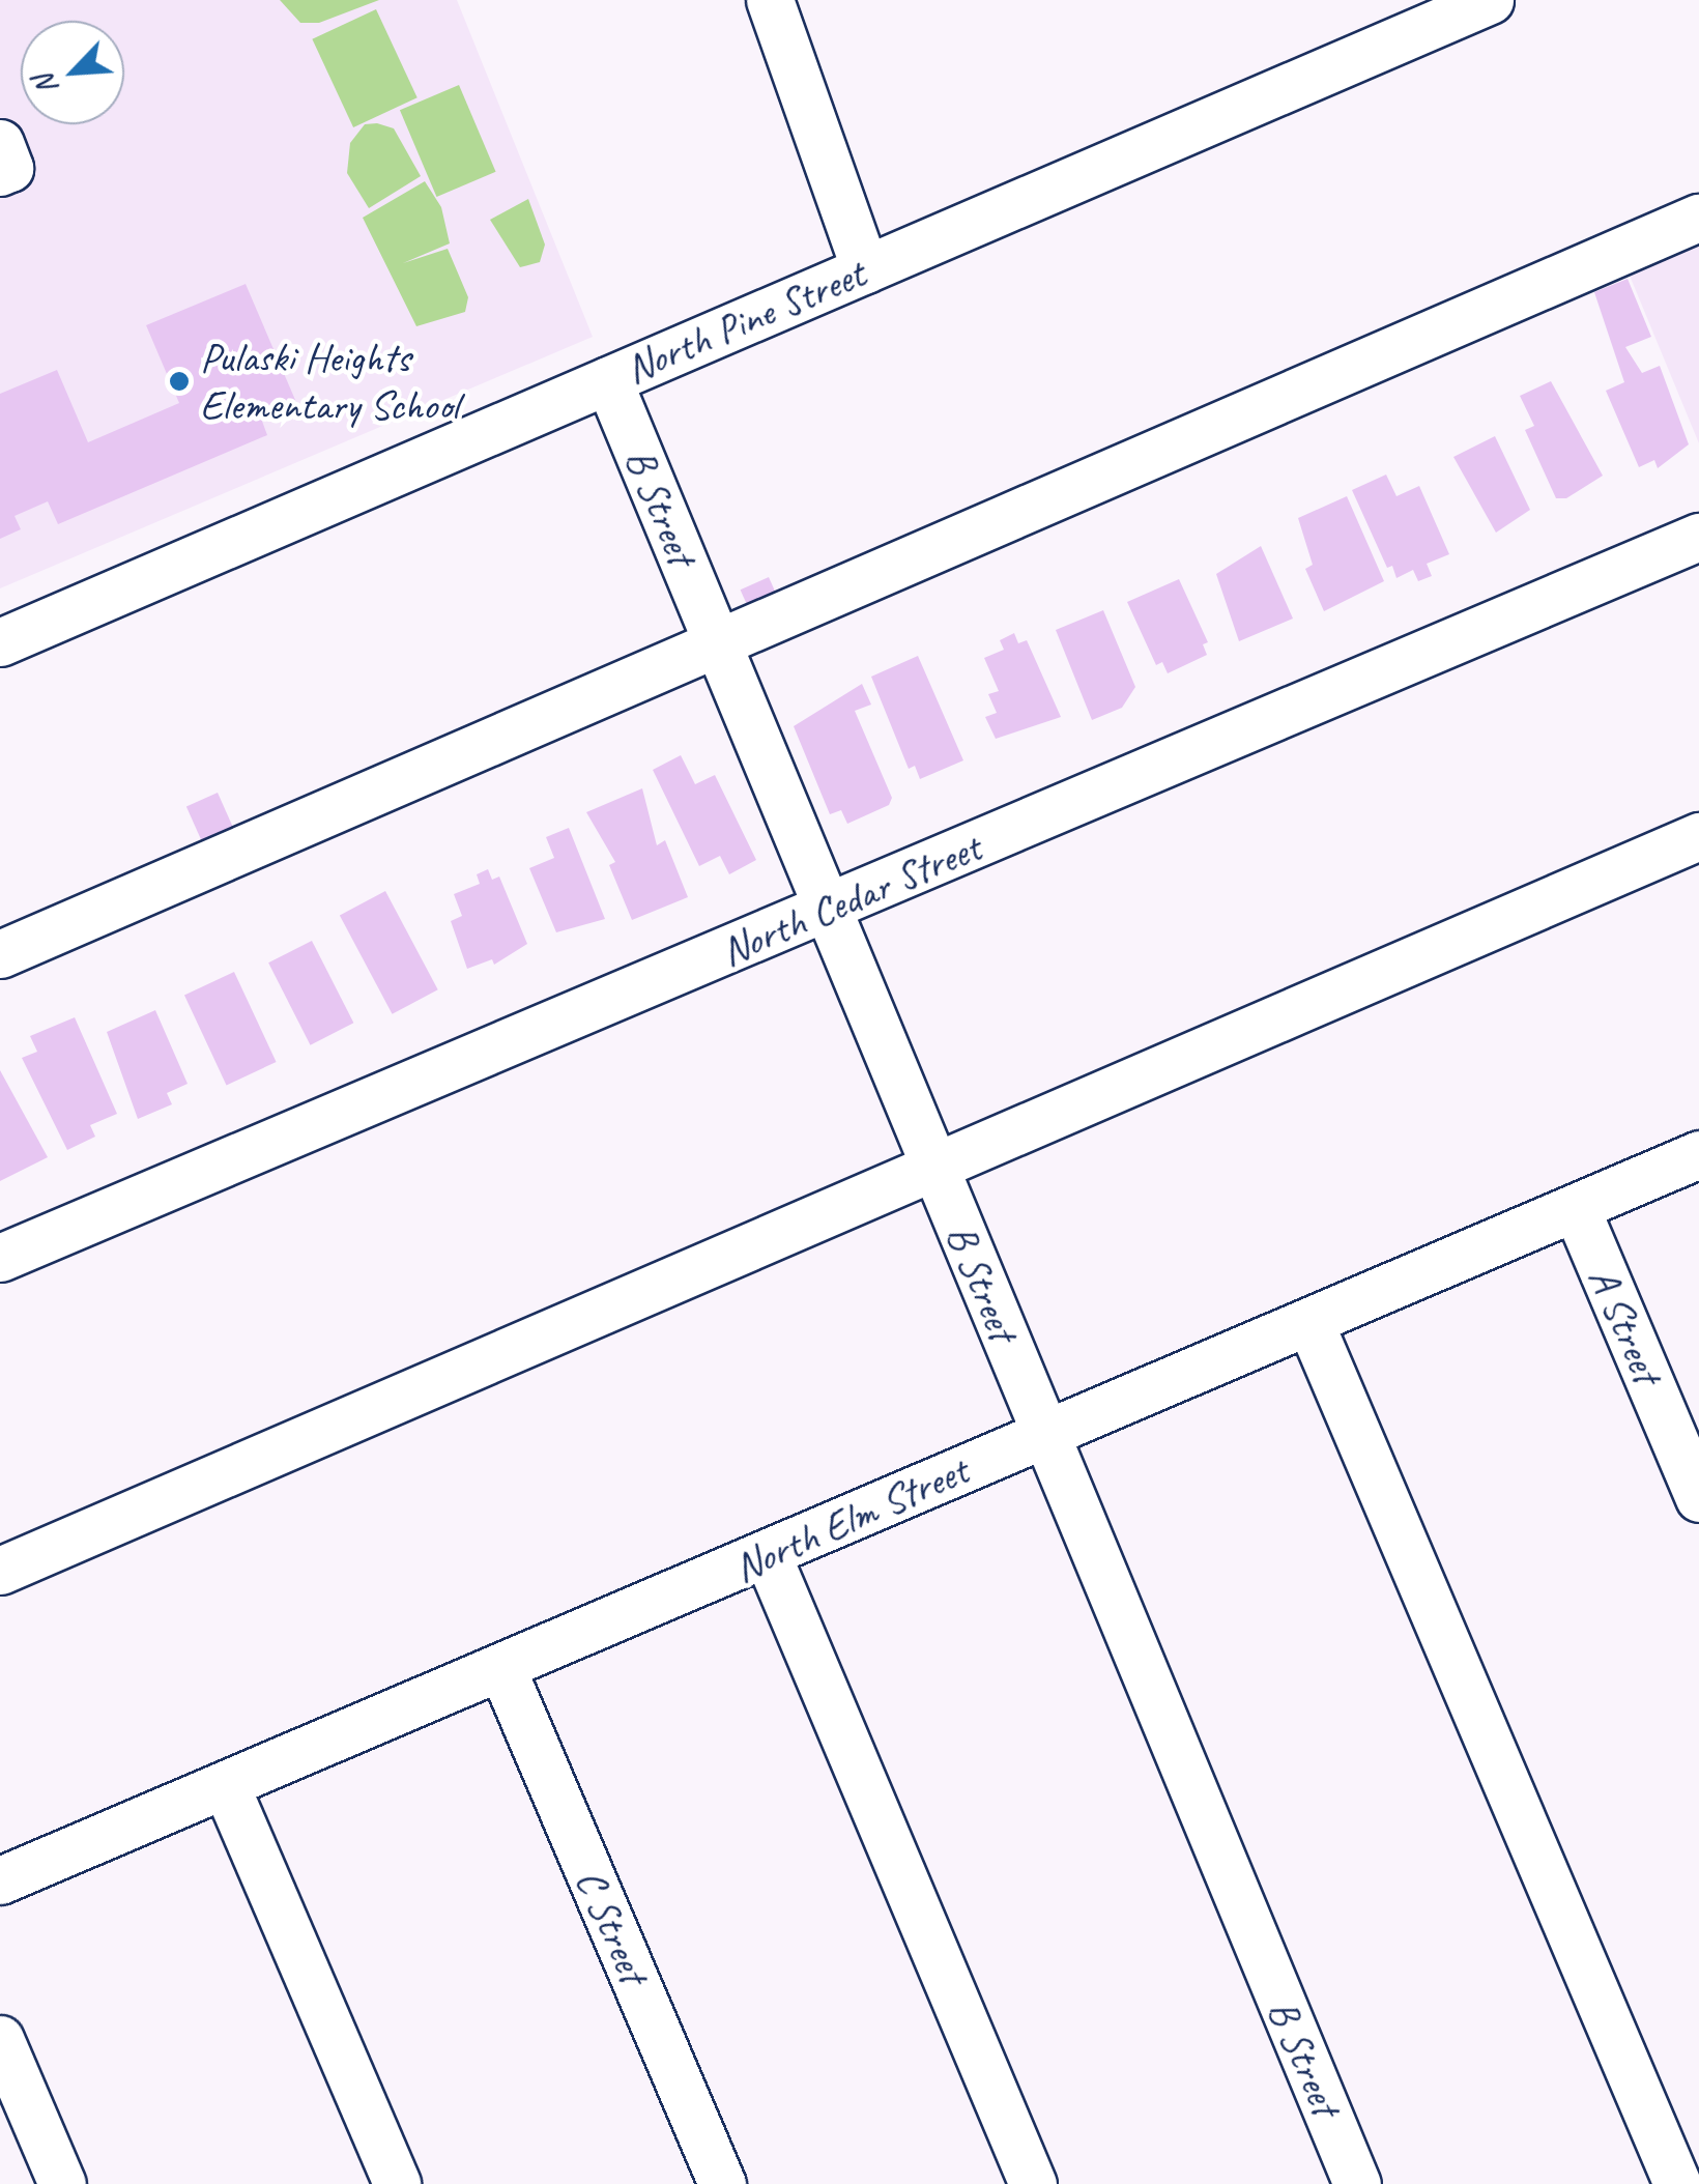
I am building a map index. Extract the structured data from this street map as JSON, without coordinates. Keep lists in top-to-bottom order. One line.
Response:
{"streets":{"street":["North Pine Street","B Street","North Cedar Street","A Street","North Elm Street","C Street"]},"crossings":[["North Pine Street","B Street"],["B Street","North Cedar Street"],["B Street","North Elm Street"],["A Street","North Elm Street"],["North Elm Street","C Street"]],"places":["Pulaski Heights Elementary School"],"north":"bottom left"}
